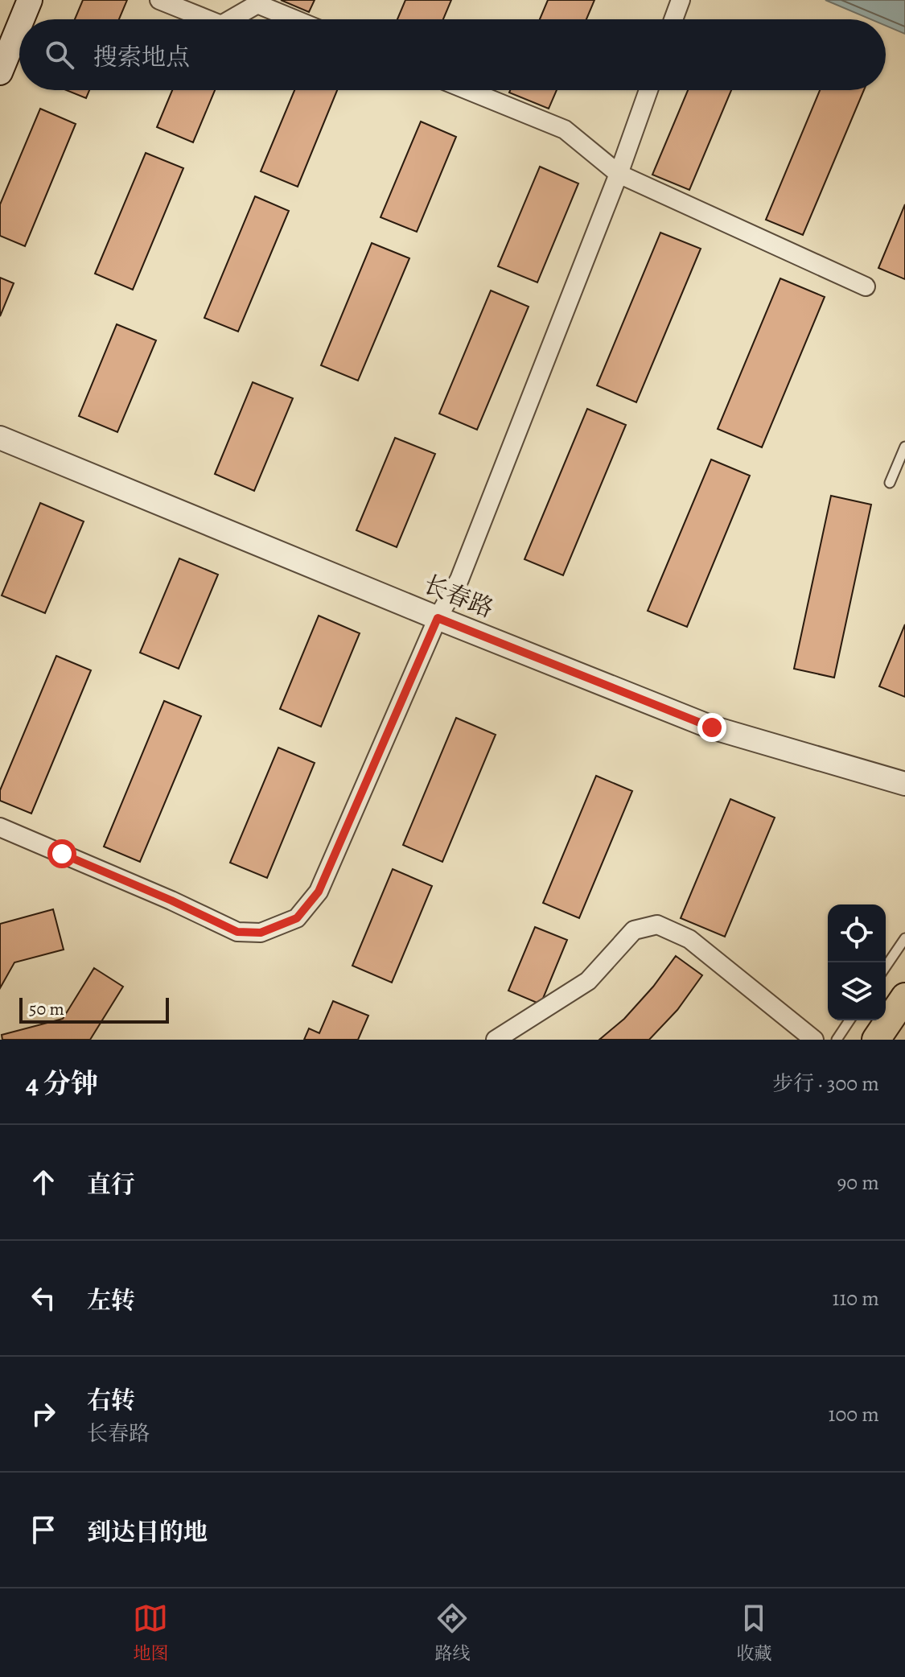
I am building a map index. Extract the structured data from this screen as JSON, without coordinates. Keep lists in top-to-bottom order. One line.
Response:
{"streets":{"street":["长春路"]},"scale_bar":"50 m","page":{"search":"搜索地点","scale":"50 m","heading":["4 分钟","步行 · 300 m"],"list":[["直行","90 m"],["左转","110 m"],["右转","长春路","100 m"],"到达目的地"],"nav":["地图","路线","收藏"]}}
